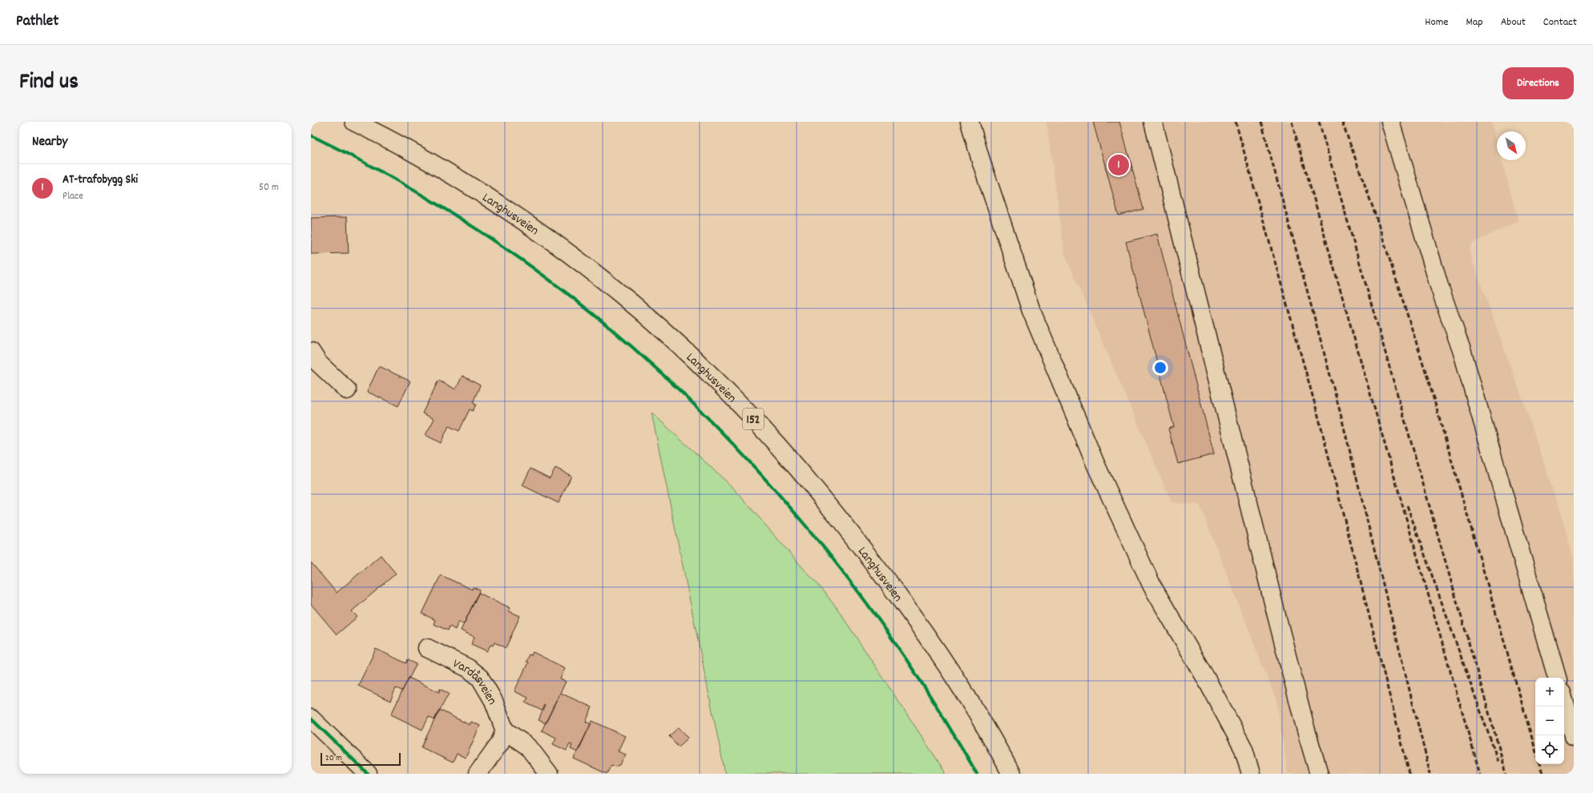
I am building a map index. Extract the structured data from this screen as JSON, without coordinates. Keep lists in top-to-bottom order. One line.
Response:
{"streets":{"main road":["Langhusveien","152","Vardåsveien"]},"scale_bar":"20 m","north":"bottom right","page":{"header":"Pathlet","nav":["Home","Map","About","Contact"],"title":"Find us","buttons":"Directions","heading":"Nearby","pins":"1","list":[{"mark":"1","name":"AT-trafobygg Ski","note":"Place","value":"50 m"}],"map_buttons":["+","−"],"scale":"20 m"}}
